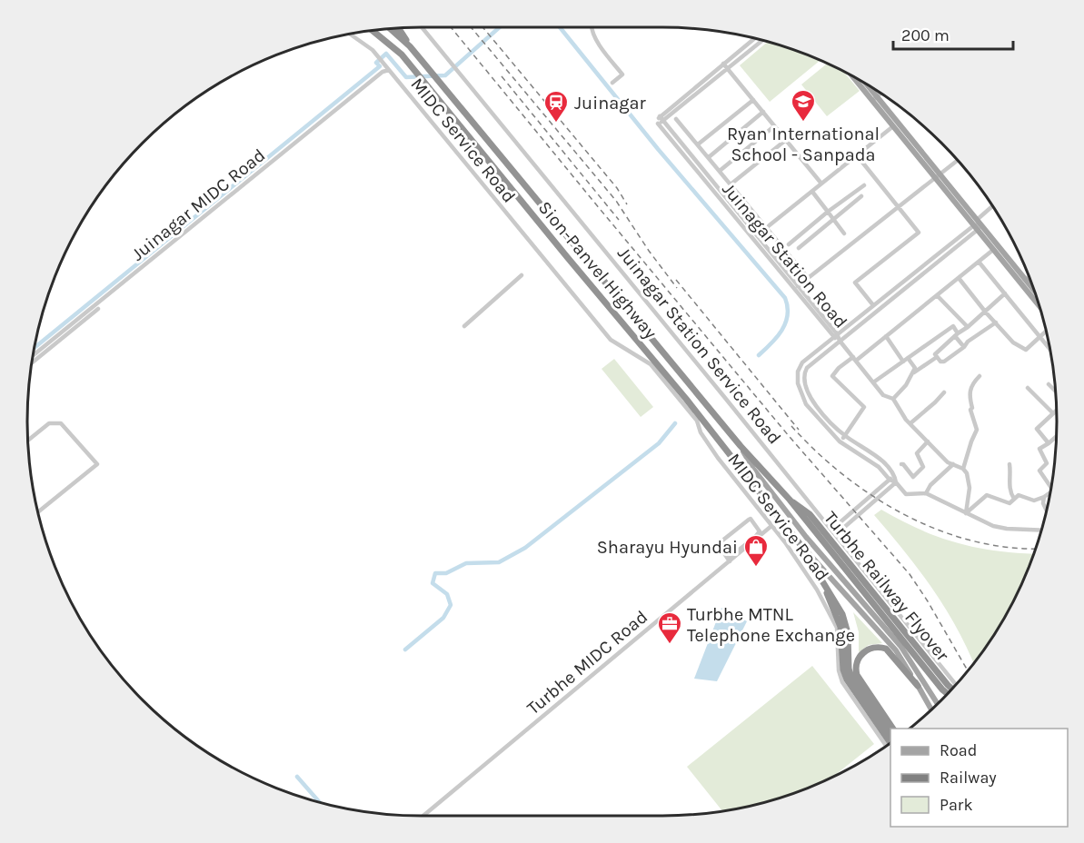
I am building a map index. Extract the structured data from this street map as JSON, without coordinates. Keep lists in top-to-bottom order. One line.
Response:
{"streets":{"highway":["Sion-Panvel Highway","Turbhe Railway Flyover"],"street":["MIDC Service Road","Juinagar MIDC Road","Juinagar Station Road","Juinagar Station Service Road","Turbhe MIDC Road"]},"crossings":[["MIDC Service Road","Juinagar MIDC Road"],["MIDC Service Road","Sion-Panvel Highway"],["MIDC Service Road","Turbhe MIDC Road"],["Sion-Panvel Highway","Turbhe Railway Flyover"]],"places":{"school or university":["Ryan International School - Sanpada"],"station":["Juinagar"],"shop":["Sharayu Hyundai"],"office":["Turbhe MTNL Telephone Exchange"]},"legend":["Road","Railway","Park"],"scale_bar":"200 m"}
